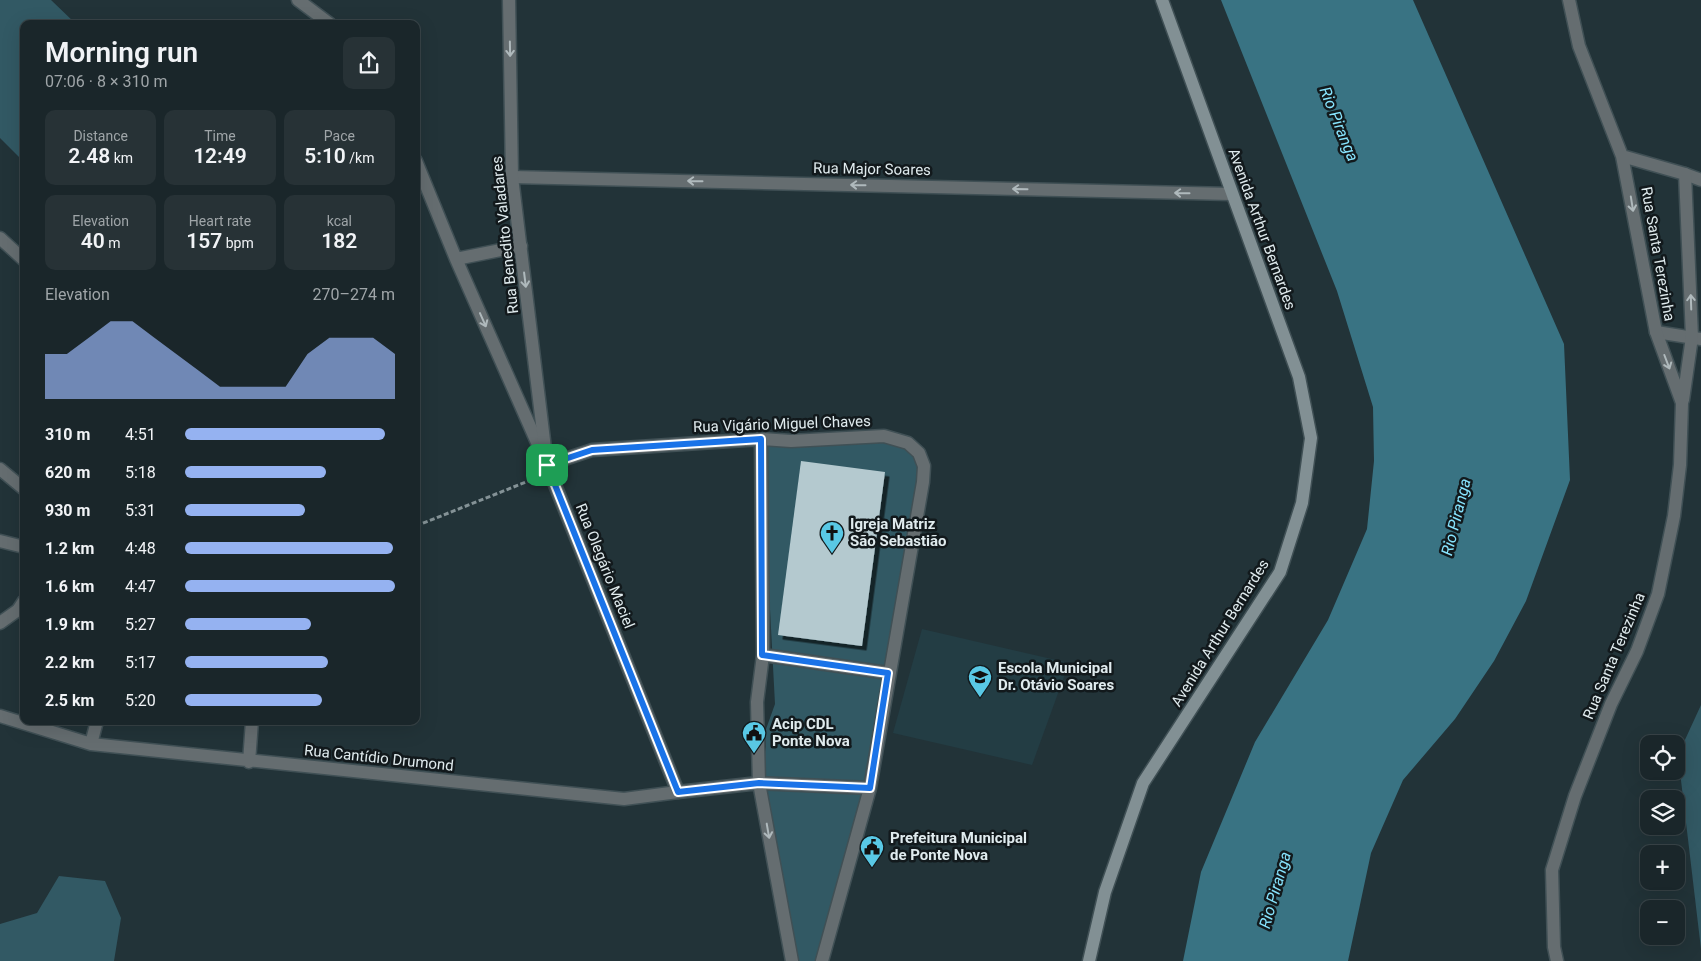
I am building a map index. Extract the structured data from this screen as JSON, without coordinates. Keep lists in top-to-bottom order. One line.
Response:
{"streets":{"main road":["Avenida Arthur Bernardes"],"street":["Rua Major Soares","Rua Benedito Valadares","Rua Santa Terezinha","Rua Vigário Miguel Chaves","Rua Olegário Maciel","Rua Cantídio Drumond"]},"crossings":[["Rua Major Soares","Avenida Arthur Bernardes"],["Rua Major Soares","Rua Benedito Valadares"],["Rua Benedito Valadares","Rua Vigário Miguel Chaves"],["Rua Benedito Valadares","Rua Olegário Maciel"],["Rua Vigário Miguel Chaves","Rua Olegário Maciel"],["Rua Vigário Miguel Chaves","Rua Cantídio Drumond"],["Rua Olegário Maciel","Rua Cantídio Drumond"]],"one_way":["Rua Major Soares","Rua Benedito Valadares"],"water":["Rio Piranga"],"places":{"church":["Igreja Matriz São Sebastião"],"school or university":["Escola Municipal Dr. Otávio Soares"],"public building":["Acip CDL Ponte Nova","Prefeitura Municipal de Ponte Nova"]},"page":{"heading":["Morning run","07:06 · 8 × 310 m"],"stats":[["Distance","2.48 km"],["Time","12:49"],["Pace","5:10 /km"],["Elevation","40 m"],["Heart rate","157 bpm"],["kcal","182"]],"chart":["Elevation","270–274 m"],"list":[{"name":"310 m","note":"4:51"},{"name":"620 m","note":"5:18"},{"name":"930 m","note":"5:31"},{"name":"1.2 km","note":"4:48"},{"name":"1.6 km","note":"4:47"},{"name":"1.9 km","note":"5:27"},{"name":"2.2 km","note":"5:17"},{"name":"2.5 km","note":"5:20"}],"map_buttons":["+","−"]}}
